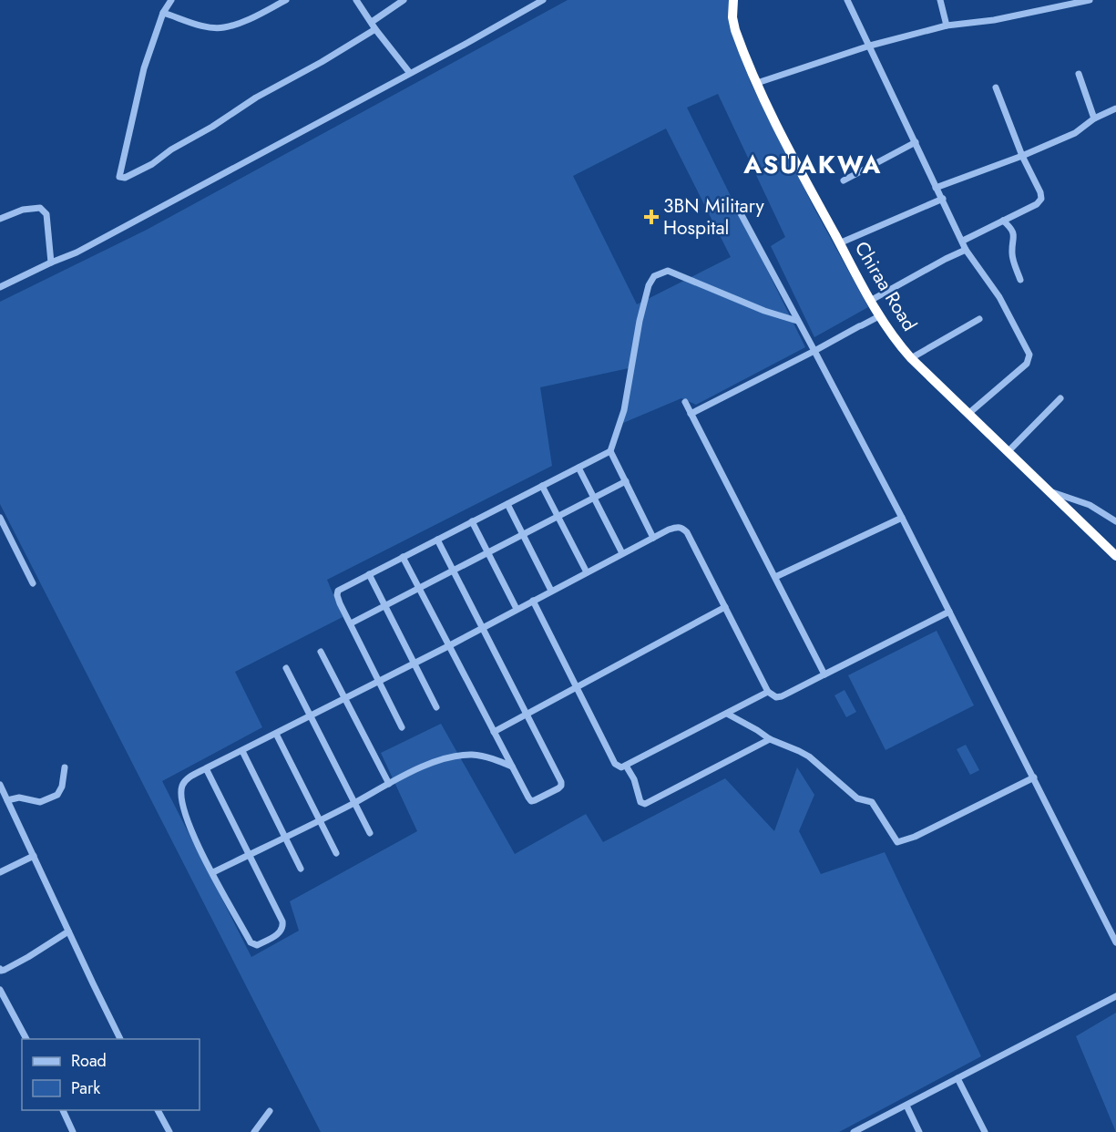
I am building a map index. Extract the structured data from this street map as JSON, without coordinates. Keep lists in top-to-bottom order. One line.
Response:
{"streets":{"highway":["Chiraa Road"]},"districts":["ASUAKWA"],"places":{"health":["3BN Military Hospital"]},"legend":["Road","Park"]}
